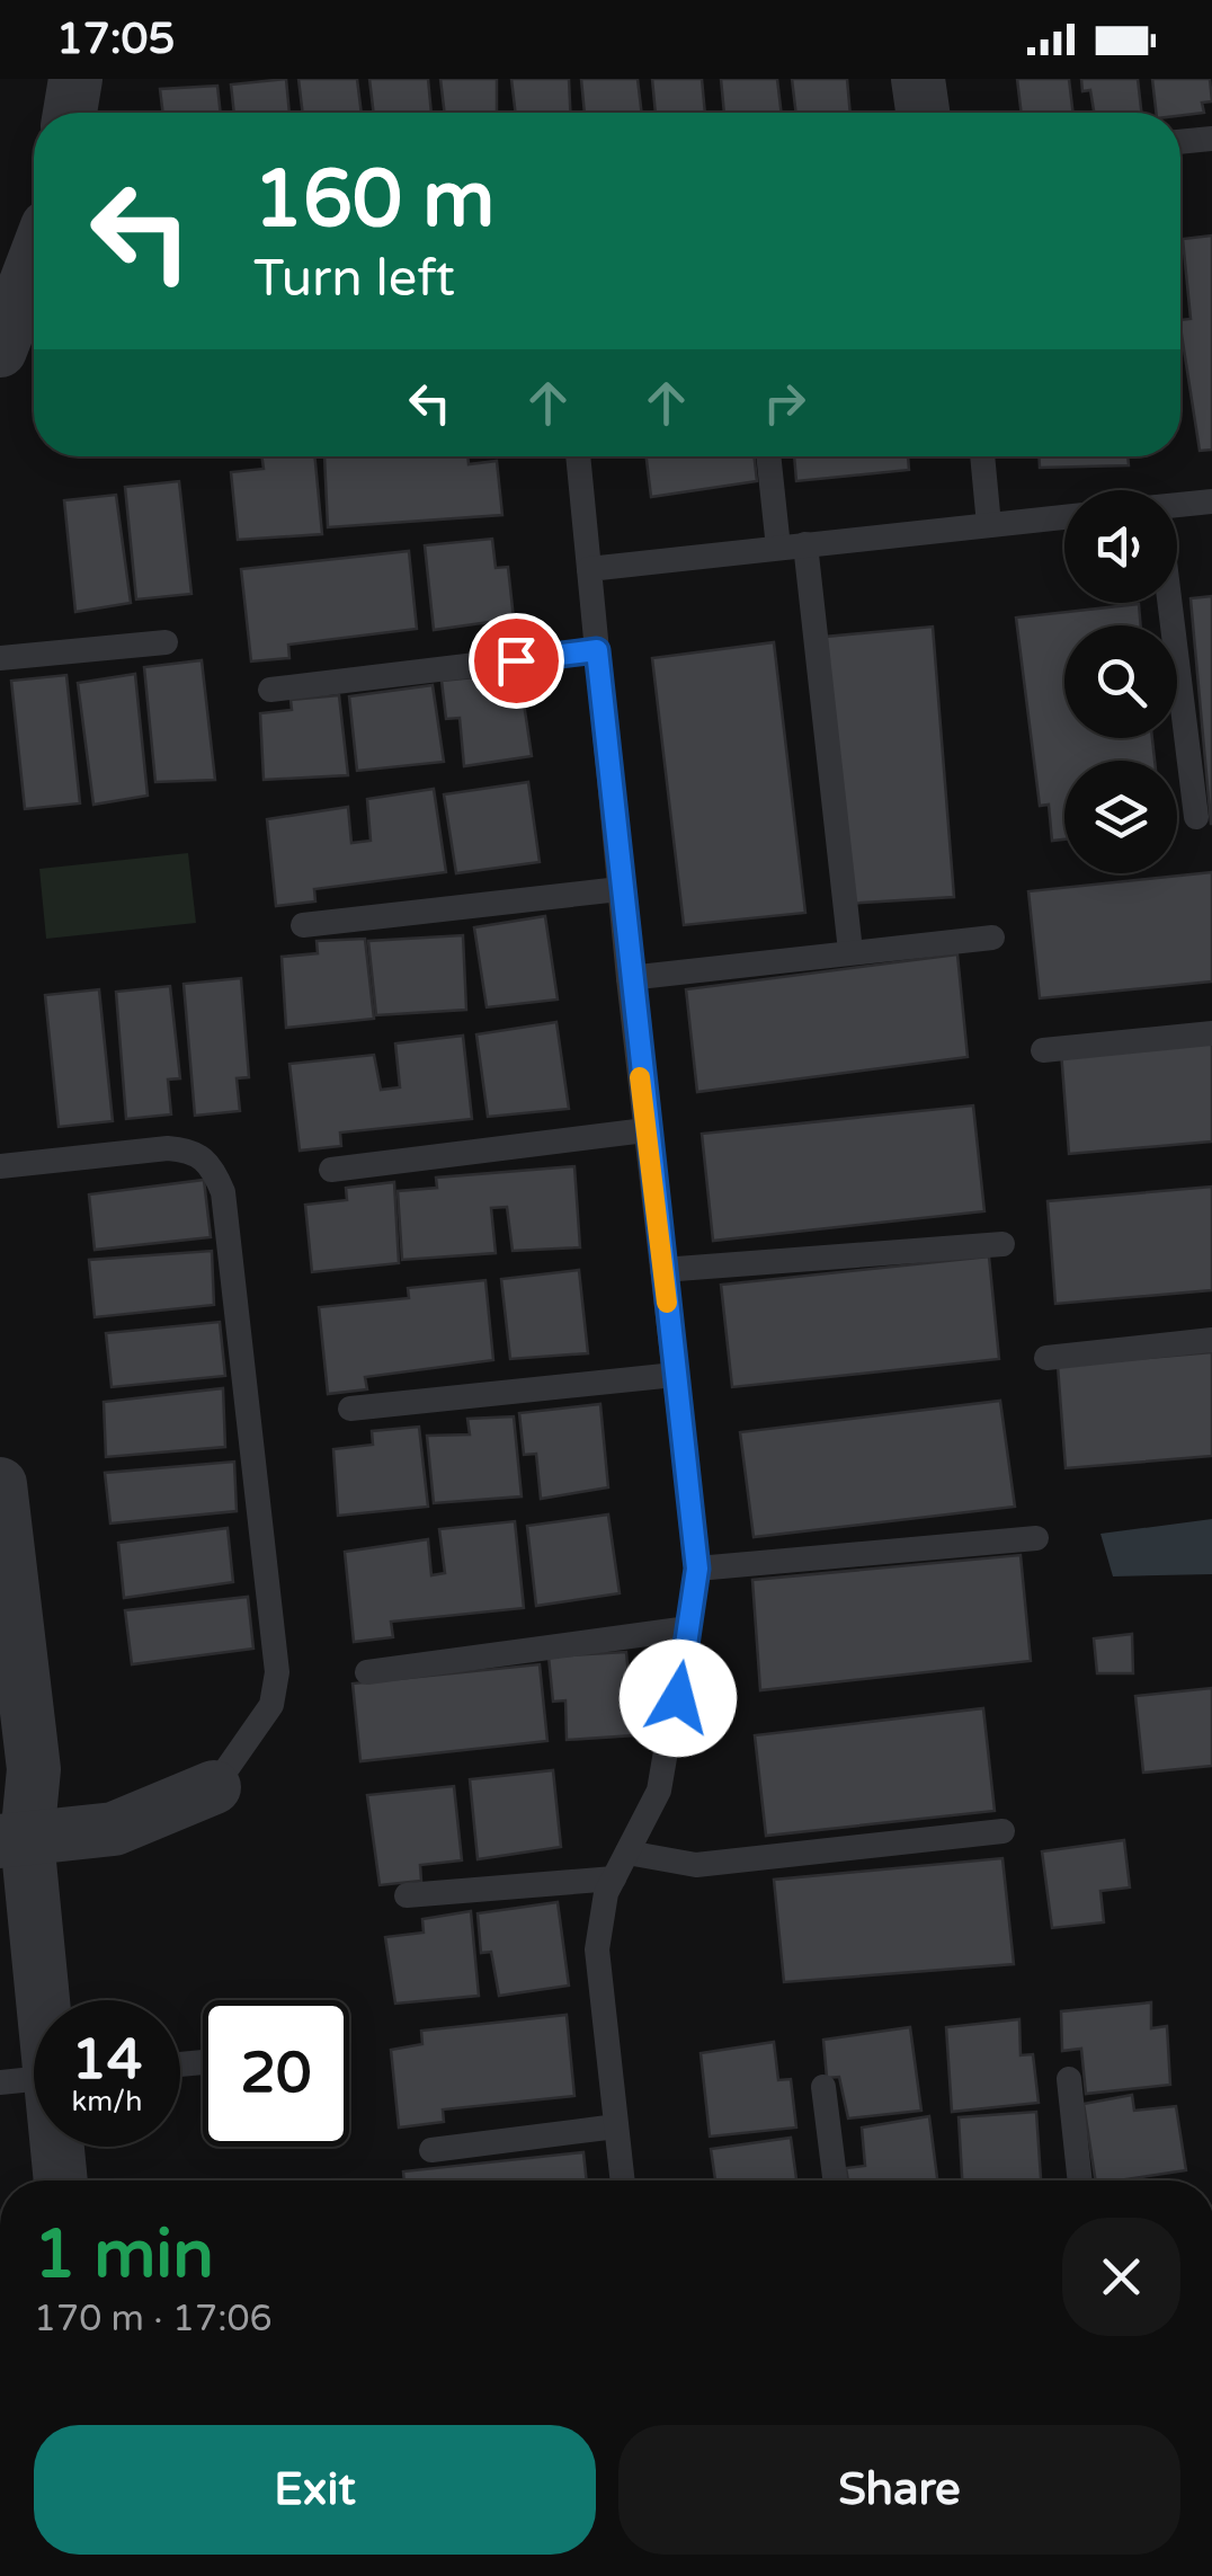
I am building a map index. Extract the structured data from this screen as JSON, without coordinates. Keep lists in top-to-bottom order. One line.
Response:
{"page":{"status":"17:05","turn":["160 m","Turn left"],"speed":"14 km/h","limit":"20","heading":["1 min","170 m · 17:06"],"buttons":["Exit","Share"]}}
